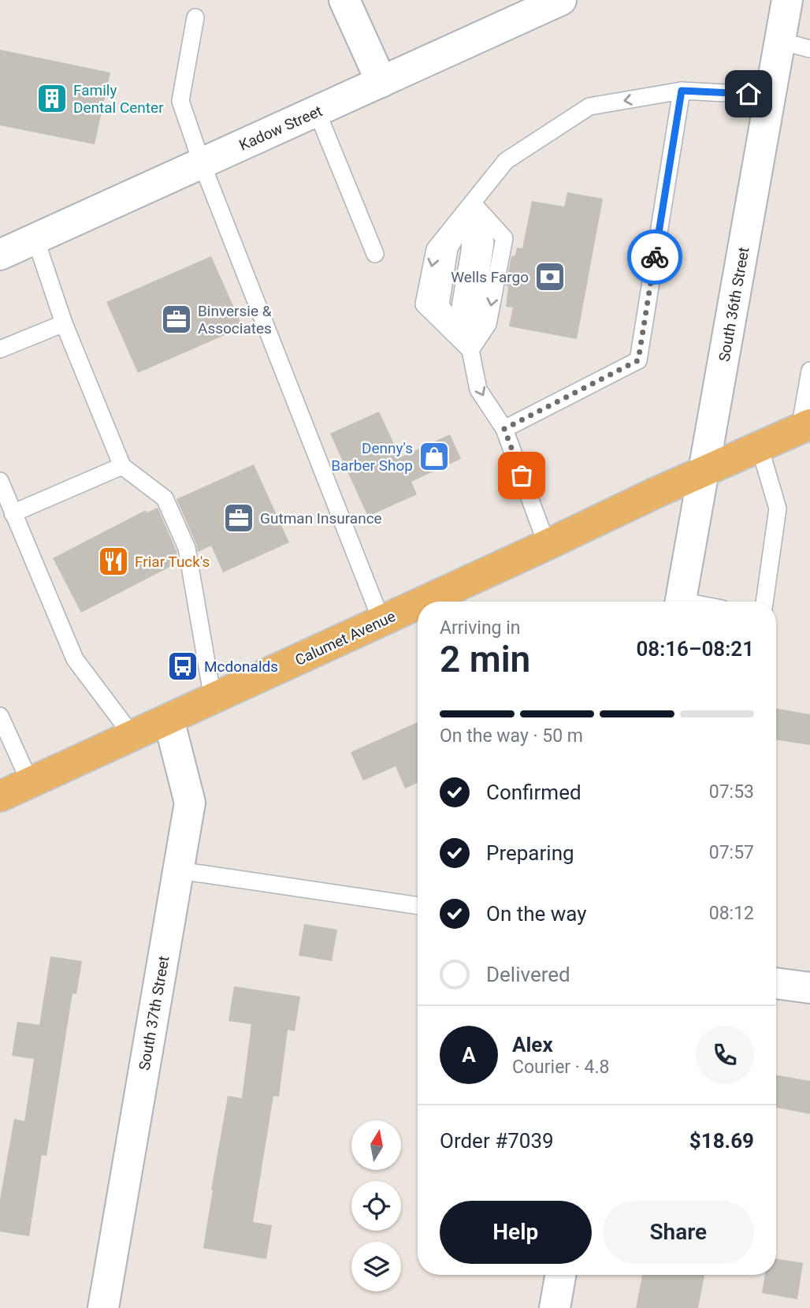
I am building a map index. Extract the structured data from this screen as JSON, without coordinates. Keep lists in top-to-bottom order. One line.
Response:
{"streets":{"main road":["Calumet Avenue"],"street":["Kadow Street","South 36th Street","South 37th Street"]},"crossings":[["South 36th Street","Calumet Avenue"],["Calumet Avenue","South 37th Street"]],"places":{"building":["Family Dental Center"],"bank":["Wells Fargo"],"office":["Binversie & Associates","Gutman Insurance"],"shop":["Denny's Barber Shop"],"restaurant":["Friar Tuck's"],"bus stop":["Mcdonalds"]},"north":"top","page":{"heading":["2 min","Arriving in","08:16–08:21"],"panel":["Alex","Courier · 4.8","Order #7039","$18.69"],"bar":"On the way · 50 m","list":[["Confirmed","07:53"],["Preparing","07:57"],["On the way","08:12"],"Delivered"],"round":"A","buttons":["Help","Share"]}}
